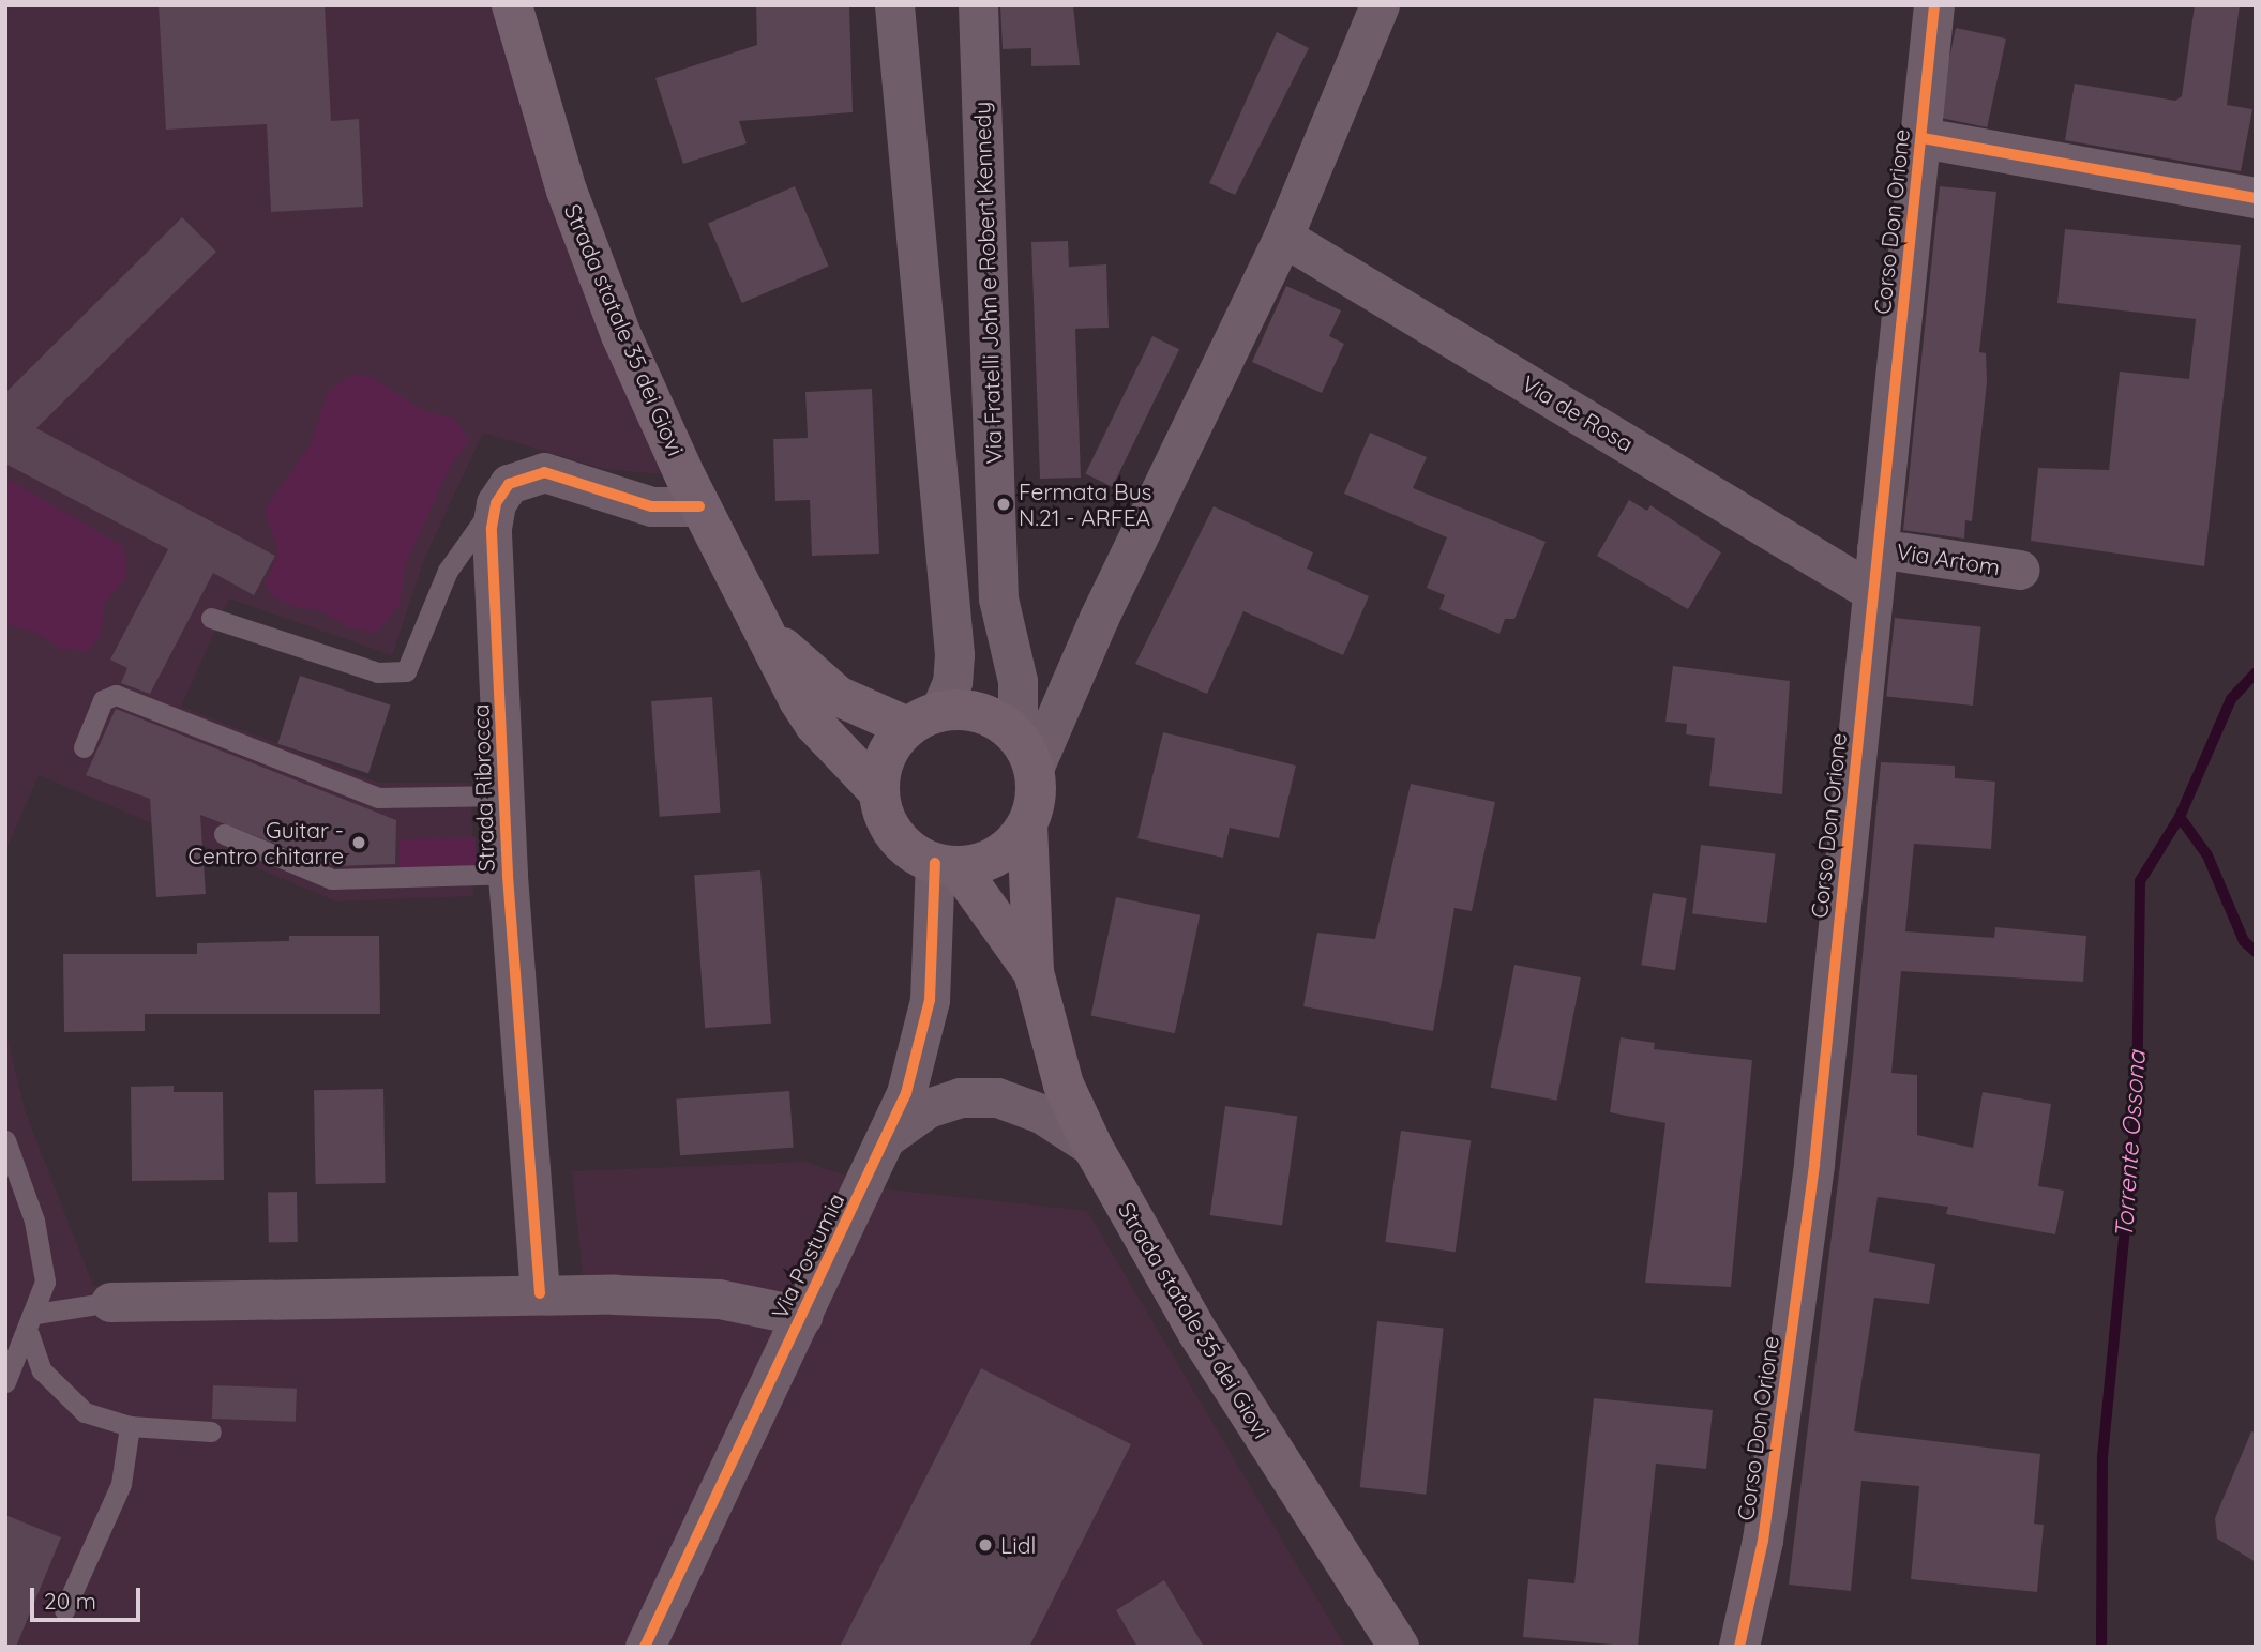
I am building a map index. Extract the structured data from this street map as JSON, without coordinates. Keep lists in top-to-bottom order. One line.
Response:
{"streets":{"main road":["Strada statale 35 dei Giovi"],"street":["Corso Don Orione","Via Fratelli John e Robert Kennedy","Via de Rosa","Via Artom","Strada Ribrocca","Via Postumia"]},"crossings":[["Corso Don Orione","Via de Rosa"],["Corso Don Orione","Via Artom"],["Via Fratelli John e Robert Kennedy","Strada statale 35 dei Giovi"],["Via Fratelli John e Robert Kennedy","Via Postumia"],["Strada statale 35 dei Giovi","Via Postumia"]],"water":["Torrente Ossona"],"places":["Fermata Bus N.21 - ARFEA","Guitar - Centro chitarre","Lidl"],"scale_bar":"20 m"}
